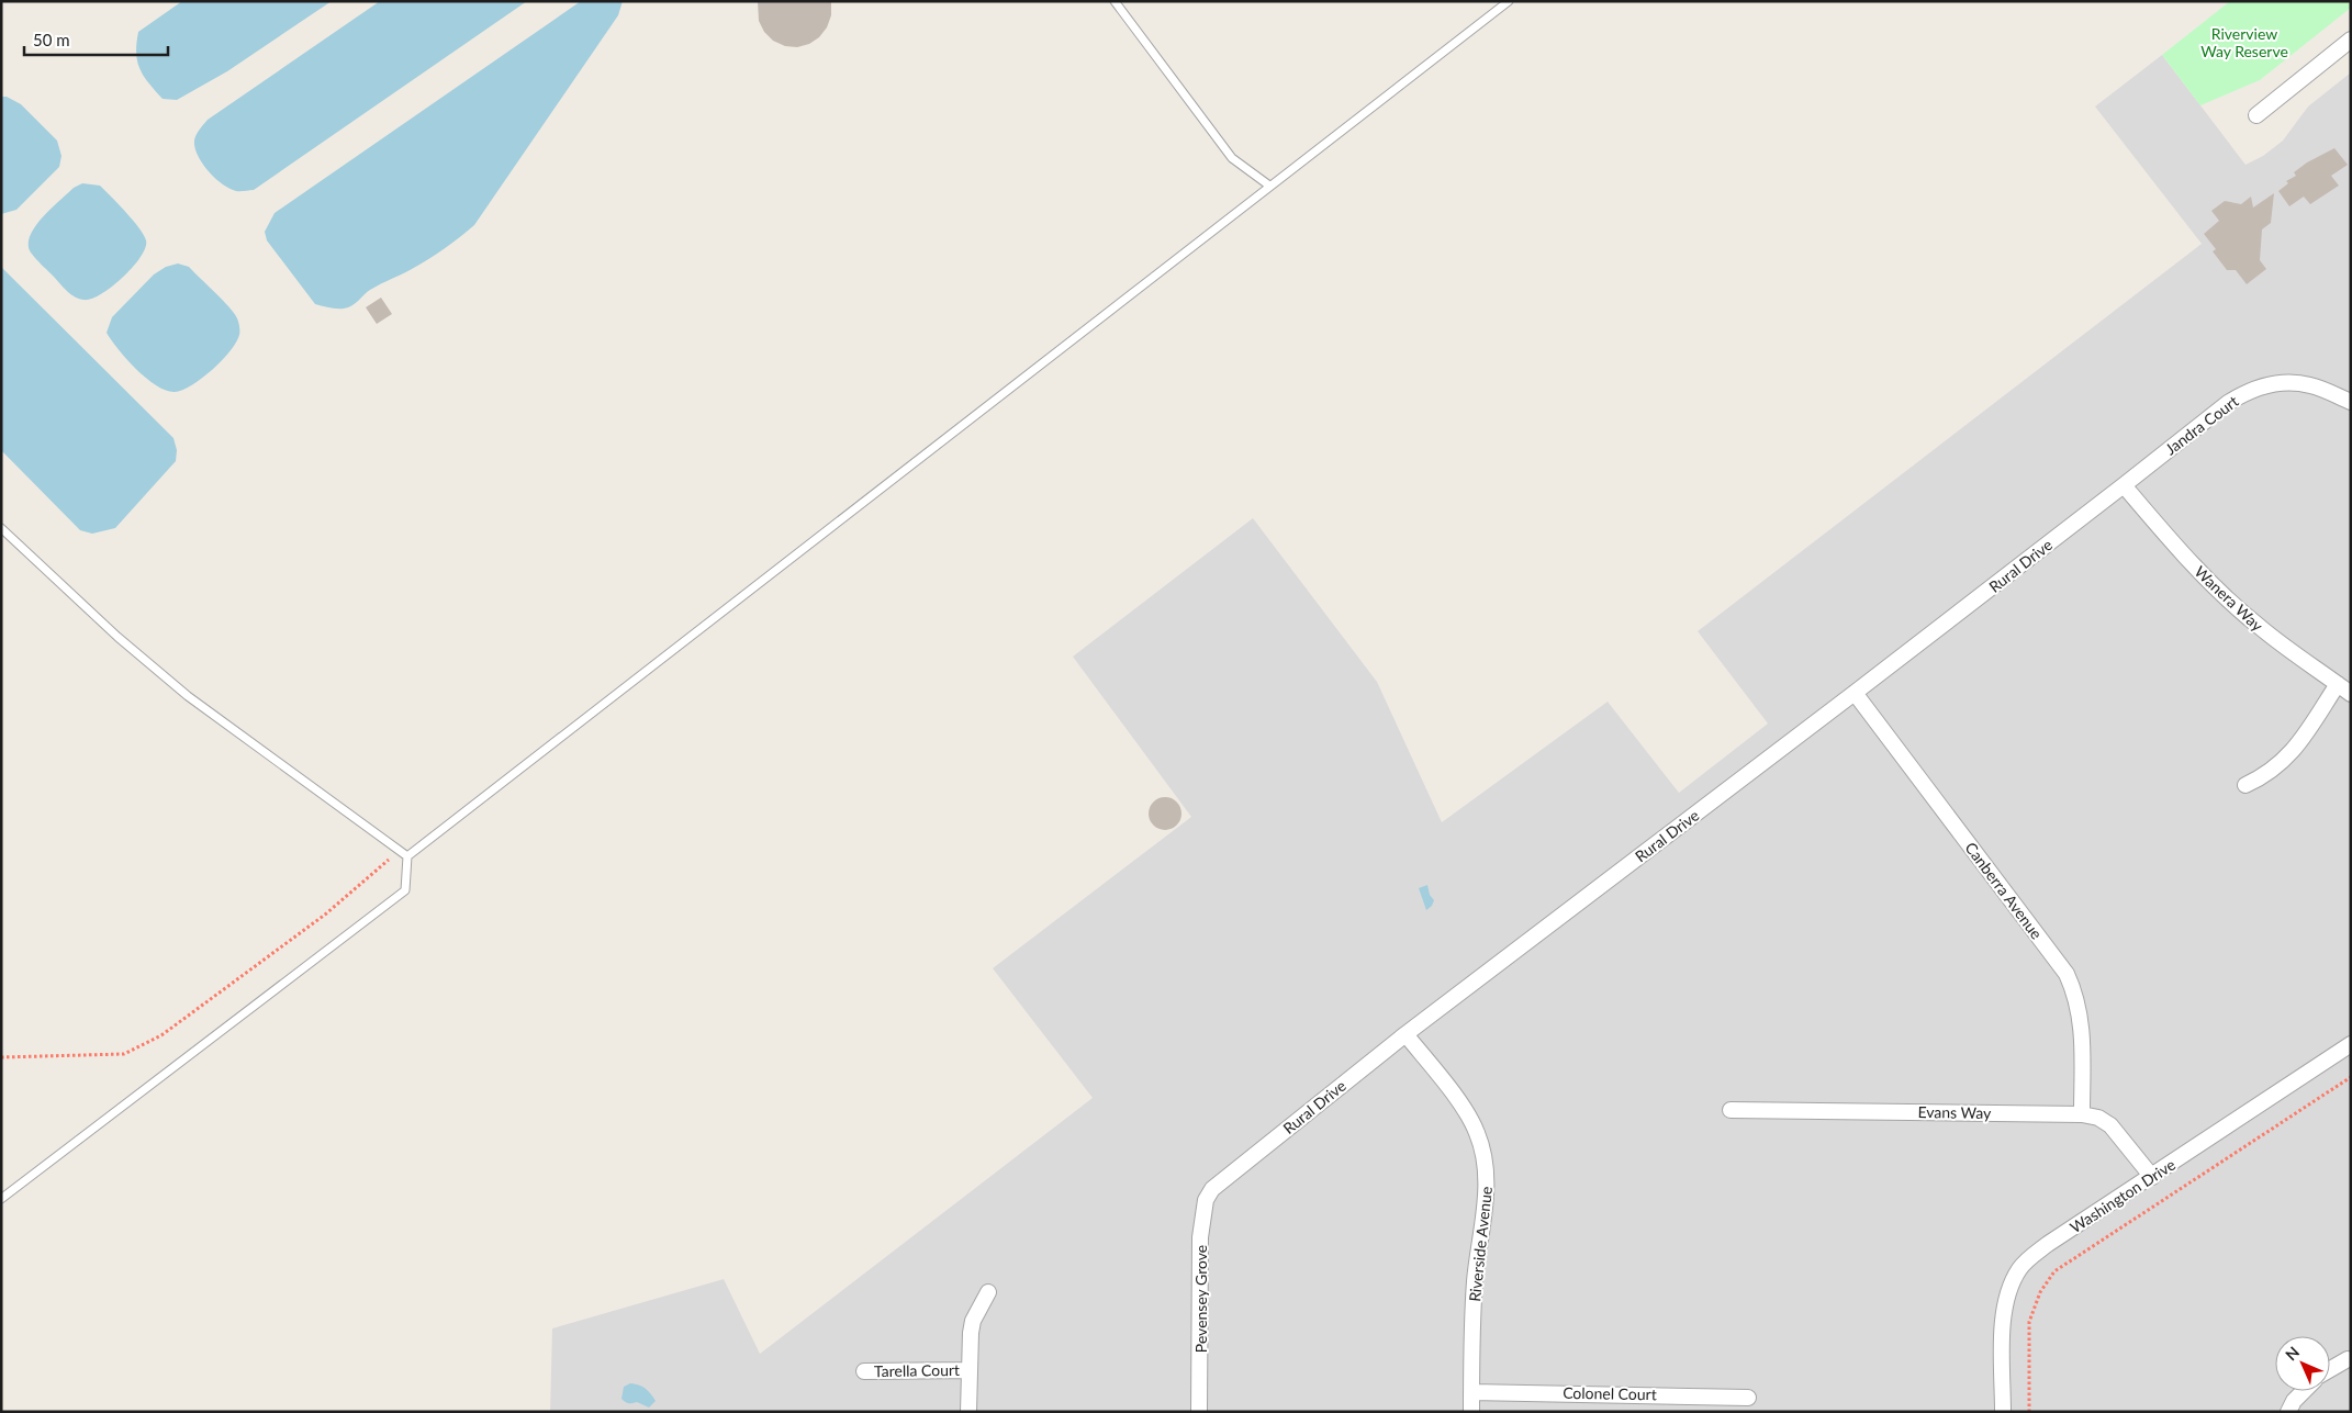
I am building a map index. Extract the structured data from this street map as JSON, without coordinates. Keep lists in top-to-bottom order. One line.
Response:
{"streets":{"street":["Jandra Court","Rural Drive","Wanera Way","Canberra Avenue","Evans Way","Washington Drive","Riverside Avenue","Pevensey Grove","Tarella Court","Colonel Court"]},"crossings":[["Jandra Court","Rural Drive"],["Jandra Court","Wanera Way"],["Rural Drive","Wanera Way"],["Rural Drive","Canberra Avenue"],["Rural Drive","Riverside Avenue"],["Rural Drive","Pevensey Grove"],["Canberra Avenue","Evans Way"],["Evans Way","Washington Drive"],["Riverside Avenue","Colonel Court"]],"parks":["Riverview Way Reserve"],"scale_bar":"50 m","north":"top left"}
